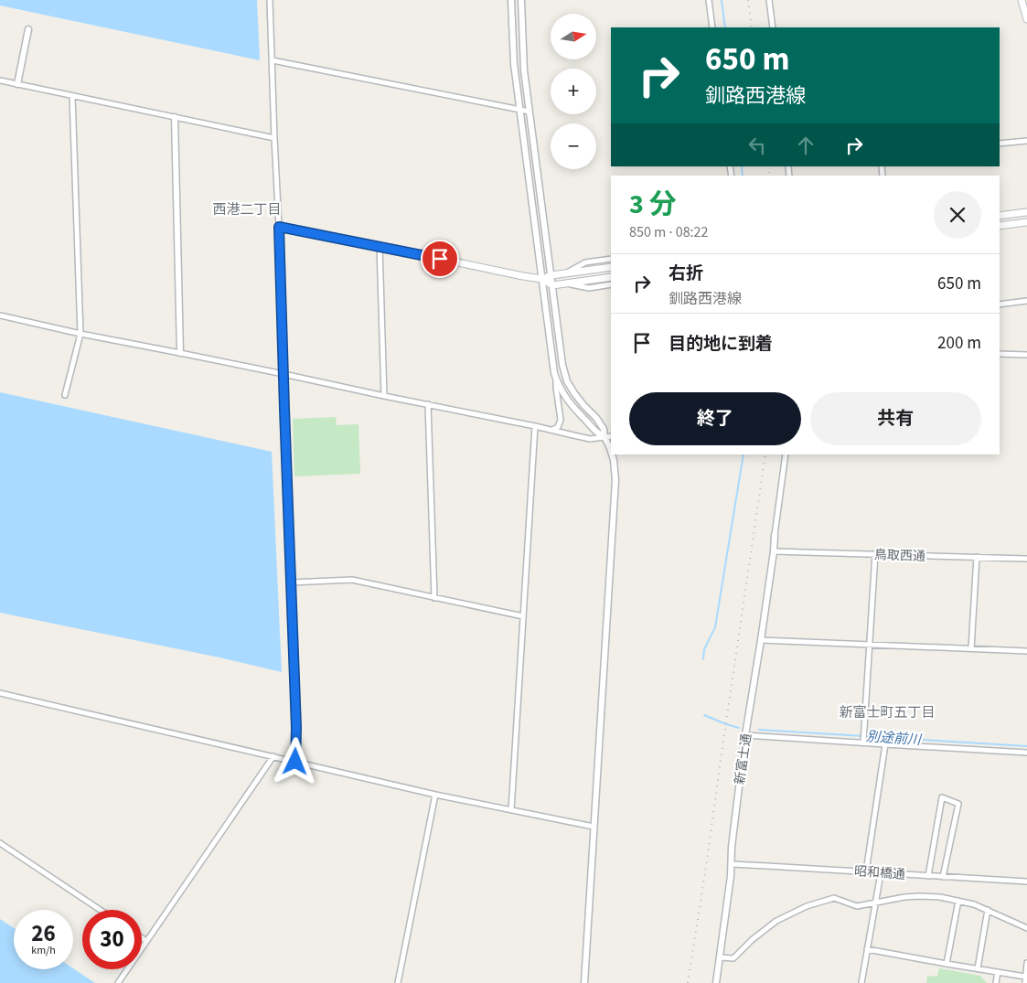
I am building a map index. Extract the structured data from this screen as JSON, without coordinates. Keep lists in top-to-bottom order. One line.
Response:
{"streets":{"street":["鳥取西通","新富士通","昭和橋通"]},"crossings":[["鳥取西通","新富士通"],["新富士通","昭和橋通"]],"districts":["西港二丁目","新富士町五丁目"],"water":["別途前川"],"north":"right","page":{"map_buttons":["+","−"],"turn":["650 m","釧路西港線"],"heading":["3 分","850 m · 08:22"],"list":[{"name":"右折","note":"釧路西港線","value":"650 m"},{"name":"目的地に到着","value":"200 m"}],"buttons":["終了","共有"],"speed":"26 km/h","limit":"30"}}
